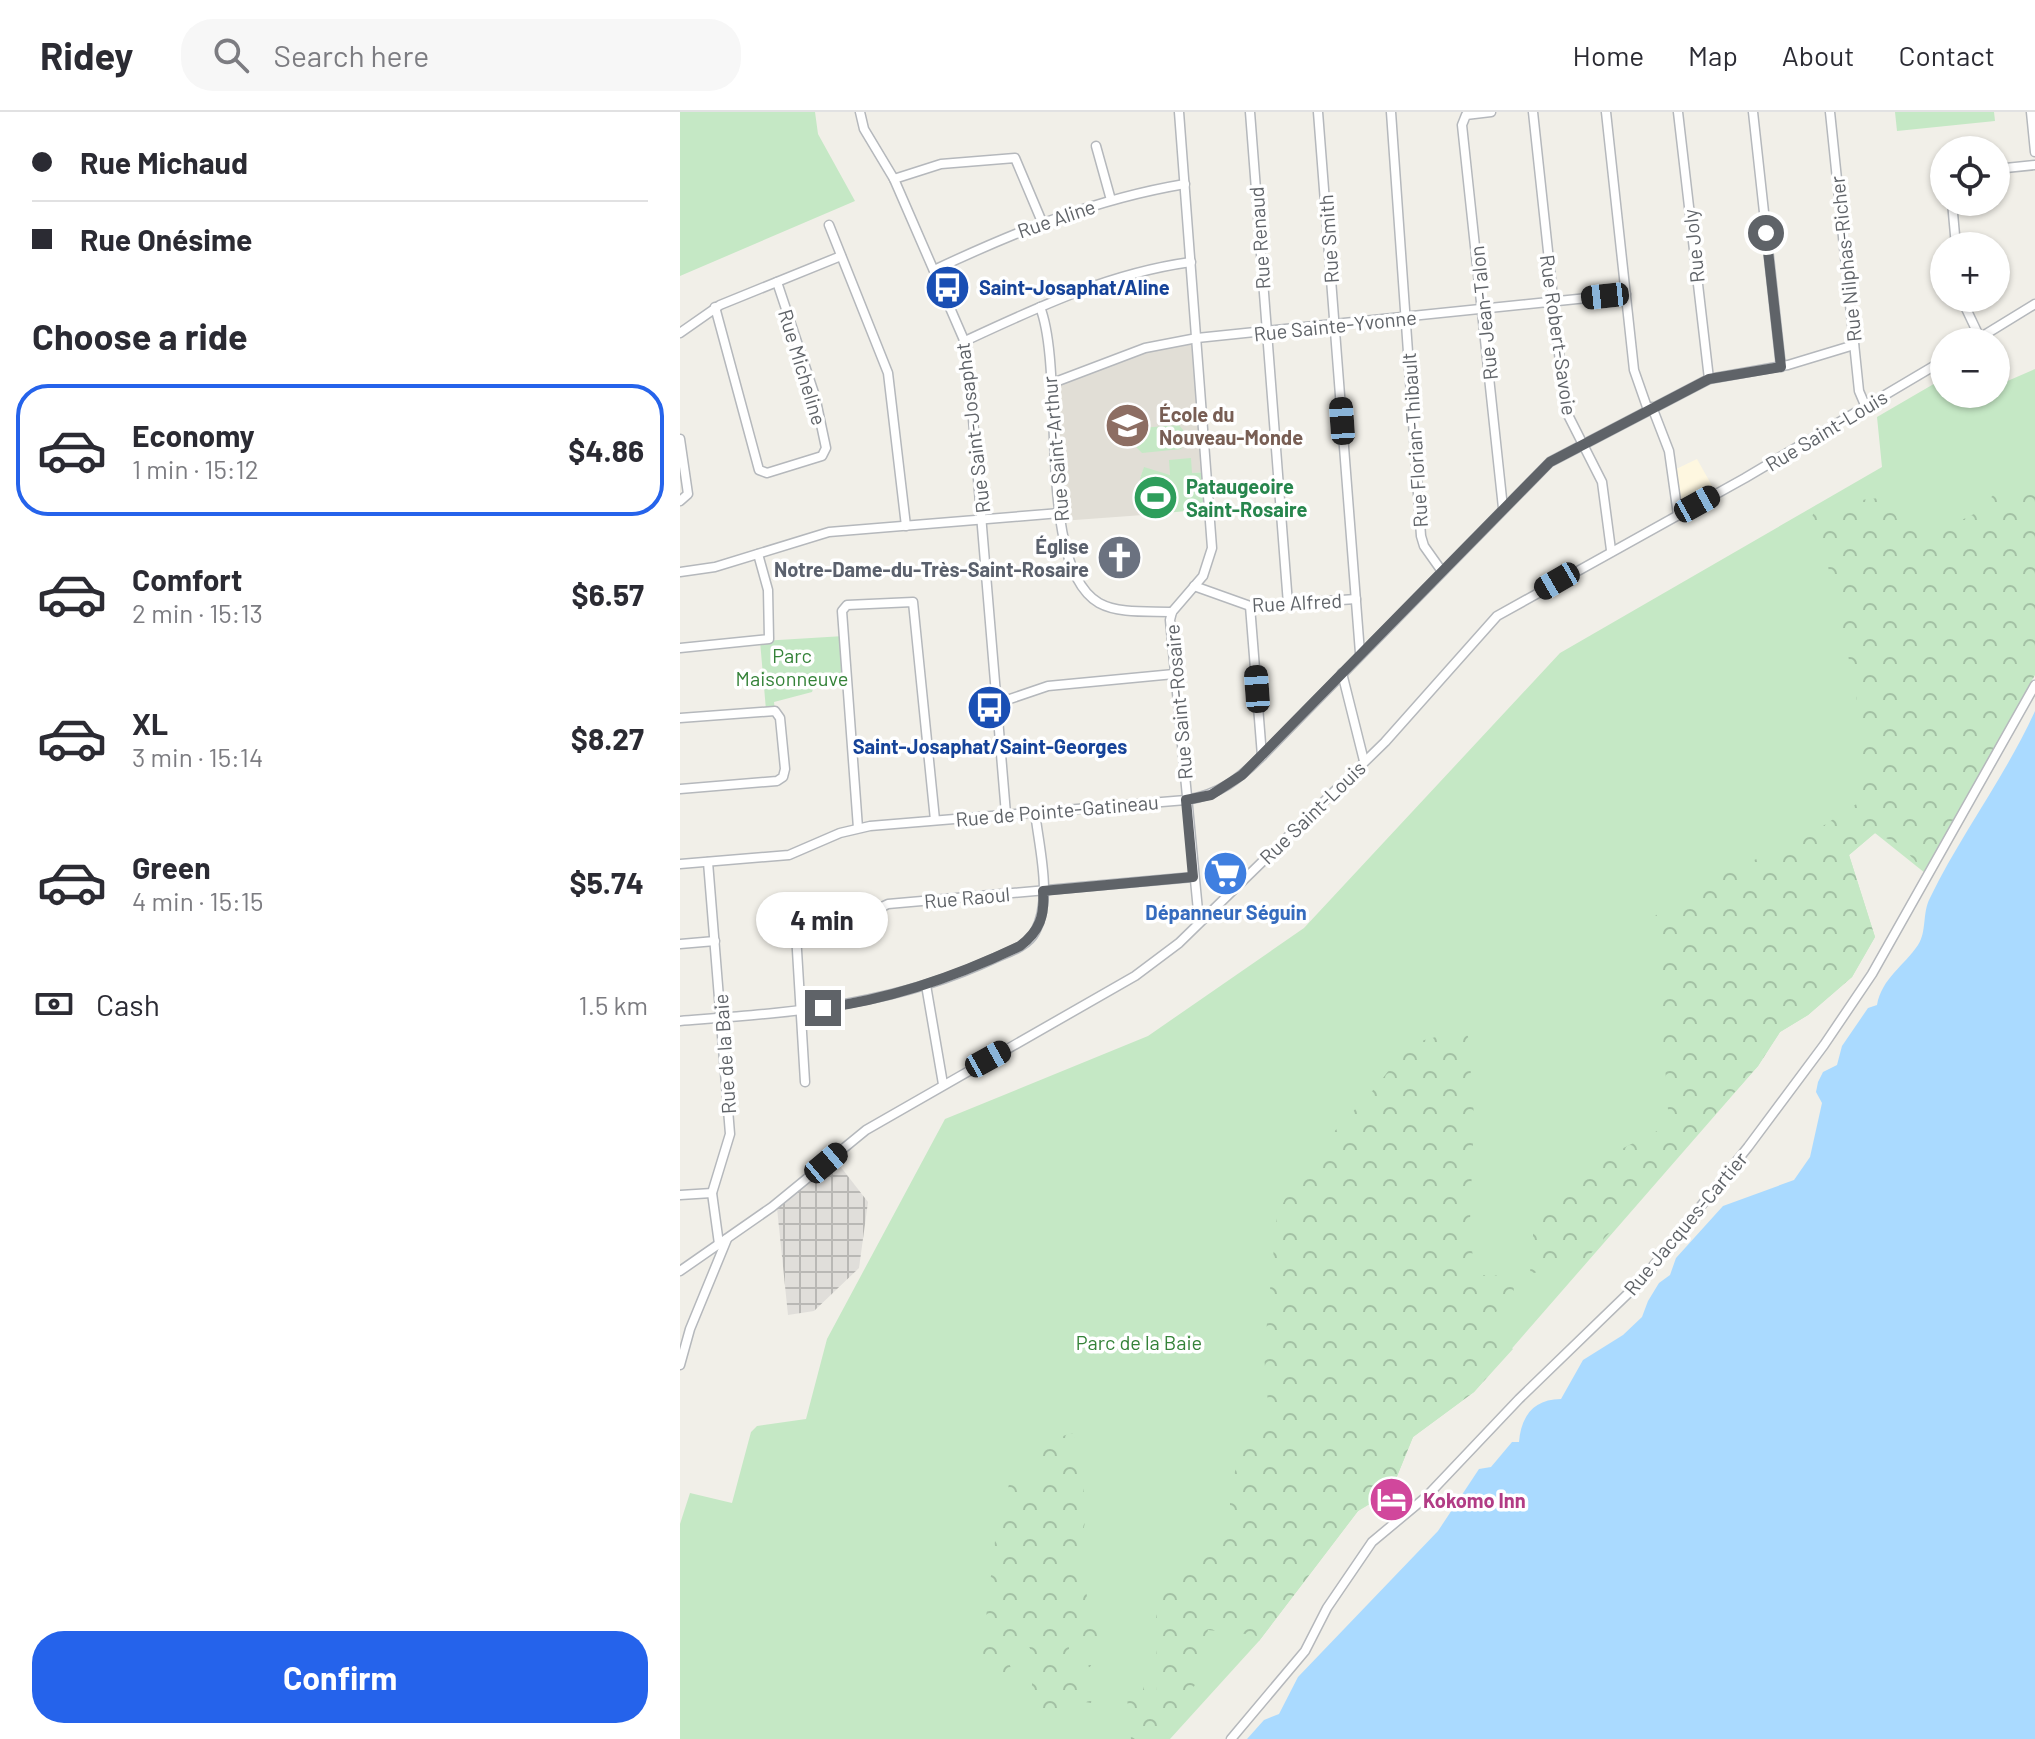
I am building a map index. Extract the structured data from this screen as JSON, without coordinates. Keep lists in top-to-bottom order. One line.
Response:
{"streets":{"street":["Rue Aline","Rue Renaud","Rue Smith","Rue Joly","Rue Nilphas-Richer","Rue Jean-Talon","Rue Sainte-Yvonne","Rue Robert-Savoie","Rue Micheline","Rue Saint-Josaphat","Rue Saint-Louis","Rue Florian-Thibault","Rue Saint-Arthur","Rue Alfred","Rue Saint-Rosaire","Rue de Pointe-Gatineau","Rue Raoul","Rue de la Baie","Rue Jacques-Cartier"]},"crossings":[["Rue Aline","Rue Saint-Josaphat"],["Rue Aline","Rue Saint-Rosaire"],["Rue Renaud","Rue Sainte-Yvonne"],["Rue Renaud","Rue Alfred"],["Rue Smith","Rue Sainte-Yvonne"],["Rue Smith","Rue Alfred"],["Rue Smith","Rue de Pointe-Gatineau"],["Rue Joly","Rue de Pointe-Gatineau"],["Rue Nilphas-Richer","Rue Saint-Louis"],["Rue Nilphas-Richer","Rue de Pointe-Gatineau"],["Rue Jean-Talon","Rue Sainte-Yvonne"],["Rue Jean-Talon","Rue de Pointe-Gatineau"],["Rue Sainte-Yvonne","Rue Robert-Savoie"],["Rue Sainte-Yvonne","Rue Florian-Thibault"],["Rue Sainte-Yvonne","Rue Saint-Arthur"],["Rue Sainte-Yvonne","Rue Saint-Rosaire"],["Rue Robert-Savoie","Rue Saint-Louis"],["Rue Robert-Savoie","Rue de Pointe-Gatineau"],["Rue Saint-Josaphat","Rue de Pointe-Gatineau"],["Rue Saint-Louis","Rue Saint-Rosaire"],["Rue Saint-Louis","Rue de la Baie"],["Rue Florian-Thibault","Rue de Pointe-Gatineau"],["Rue Saint-Arthur","Rue Saint-Rosaire"],["Rue Alfred","Rue Saint-Rosaire"],["Rue Saint-Rosaire","Rue de Pointe-Gatineau"],["Rue Saint-Rosaire","Rue Raoul"],["Rue de Pointe-Gatineau","Rue de la Baie"]],"parks":["Parc Maisonneuve","Parc de la Baie"],"places":{"bus stop":["Saint-Josaphat/Aline","Saint-Josaphat/Saint-Georges"],"school or university":["École du Nouveau-Monde"],"sports":["Pataugeoire Saint-Rosaire"],"church":["Église Notre-Dame-du-Très-Saint-Rosaire"],"supermarket":["Dépanneur Séguin"],"hotel":["Kokomo Inn"]},"page":{"header":"Ridey","search":"Search here","nav":["Home","Map","About","Contact"],"banner":["Rue Michaud","Rue Onésime"],"map_buttons":["+","−"],"heading":"Choose a ride","list":[{"name":"Economy","note":"1 min · 15:12","value":"$4.86"},{"name":"Comfort","note":"2 min · 15:13","value":"$6.57"},{"name":"XL","note":"3 min · 15:14","value":"$8.27"},{"name":"Green","note":"4 min · 15:15","value":"$5.74"}],"bubble":"4 min","pay":["Cash","1.5 km"],"buttons":"Confirm"}}
